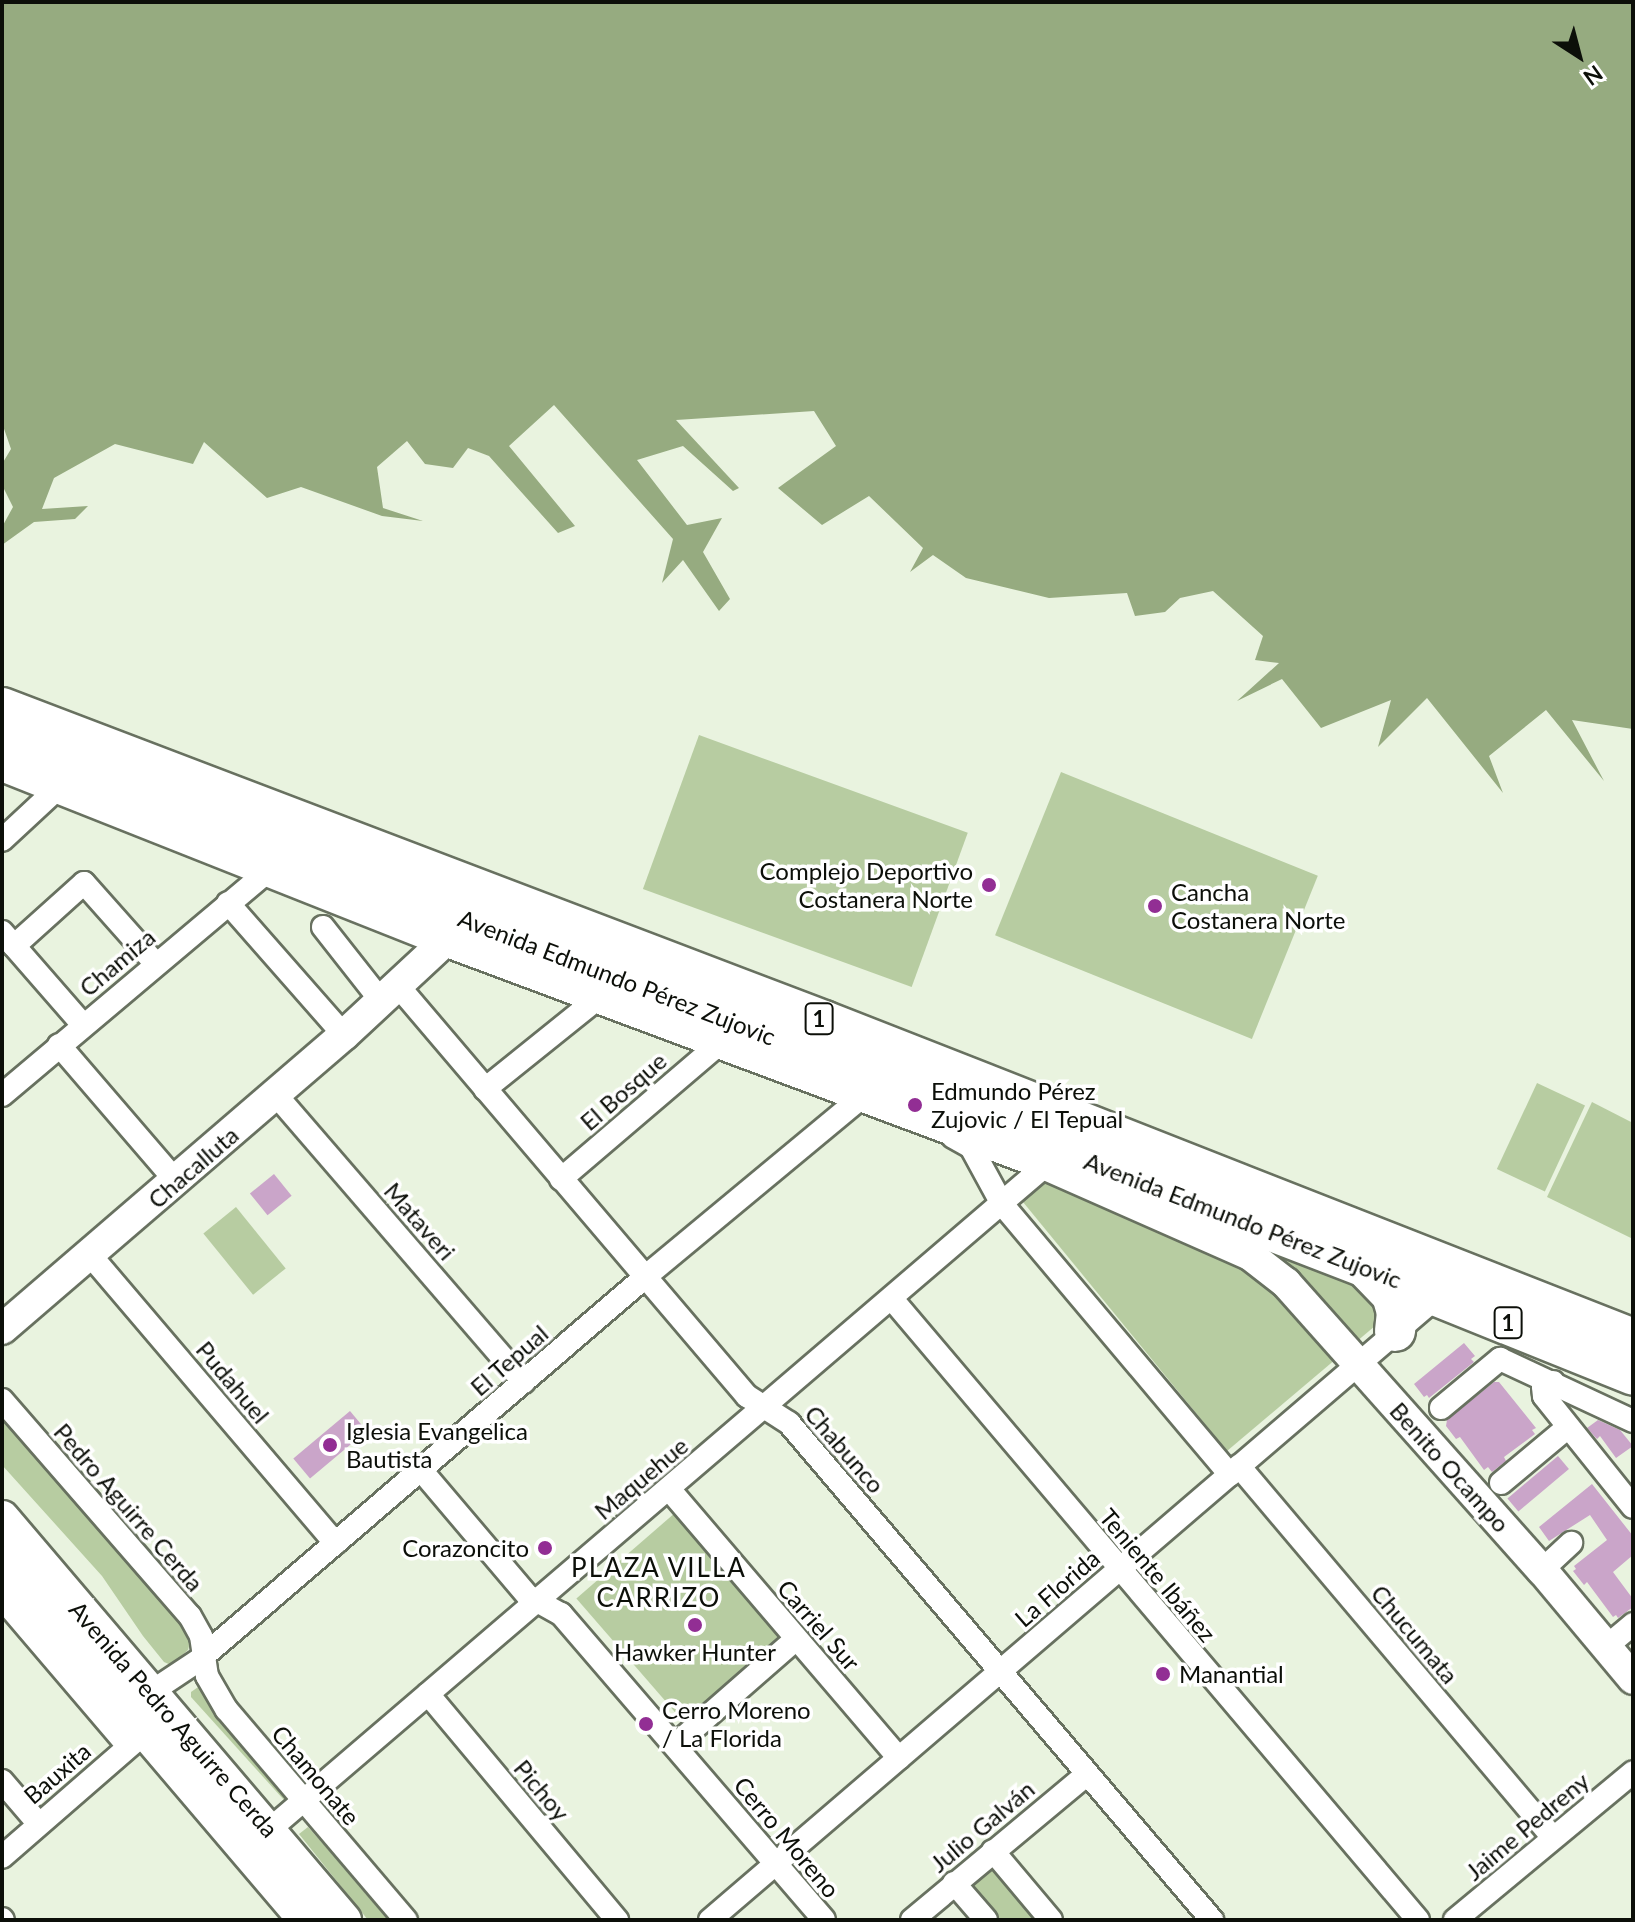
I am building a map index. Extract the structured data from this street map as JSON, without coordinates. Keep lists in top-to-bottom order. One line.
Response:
{"streets":{"highway":["Avenida Edmundo Pérez Zujovic","1"],"main road":["Avenida Pedro Aguirre Cerda"],"street":["Chamiza","El Bosque","Chacalluta","Mataveri","El Tepual","Pudahuel","Chabunco","Benito Ocampo","Maquehue","Pedro Aguirre Cerda","Teniente Ibáñez","La Florida","Carriel Sur","Chucumata","Bauxita","Chamonate","Pichoy","Julio Galván","Jaime Pedreny","Cerro Moreno"]},"crossings":[["Chamiza","Avenida Edmundo Pérez Zujovic"],["Avenida Edmundo Pérez Zujovic","El Bosque"],["Avenida Edmundo Pérez Zujovic","Chacalluta"],["Avenida Edmundo Pérez Zujovic","El Tepual"],["Avenida Edmundo Pérez Zujovic","Benito Ocampo"],["Avenida Edmundo Pérez Zujovic","Maquehue"],["Avenida Edmundo Pérez Zujovic","La Florida"],["Avenida Edmundo Pérez Zujovic","Chucumata"],["El Bosque","Chabunco"],["Chacalluta","Mataveri"],["Chacalluta","Pudahuel"],["Chacalluta","Chabunco"],["Mataveri","El Tepual"],["El Tepual","Pudahuel"],["El Tepual","Chabunco"],["El Tepual","Pedro Aguirre Cerda"],["El Tepual","Avenida Pedro Aguirre Cerda"],["El Tepual","Chamonate"],["El Tepual","Cerro Moreno"],["Chabunco","Maquehue"],["Chabunco","La Florida"],["Chabunco","Julio Galván"],["Benito Ocampo","La Florida"],["Maquehue","Teniente Ibáñez"],["Maquehue","Carriel Sur"],["Maquehue","Chucumata"],["Maquehue","Avenida Pedro Aguirre Cerda"],["Maquehue","Chamonate"],["Maquehue","Pichoy"],["Maquehue","Cerro Moreno"],["Pedro Aguirre Cerda","Chamonate"],["Teniente Ibáñez","La Florida"],["La Florida","Carriel Sur"],["La Florida","Chucumata"],["La Florida","Cerro Moreno"],["Chucumata","Jaime Pedreny"],["Avenida Pedro Aguirre Cerda","Bauxita"]],"districts":["PLAZA VILLA CARRIZO"],"places":["Complejo Deportivo Costanera Norte","Cancha Costanera Norte","Edmundo Pérez Zujovic / El Tepual","Iglesia Evangelica Bautista","Corazoncito","Hawker Hunter","Manantial","Cerro Moreno / La Florida"],"north":"bottom right"}
